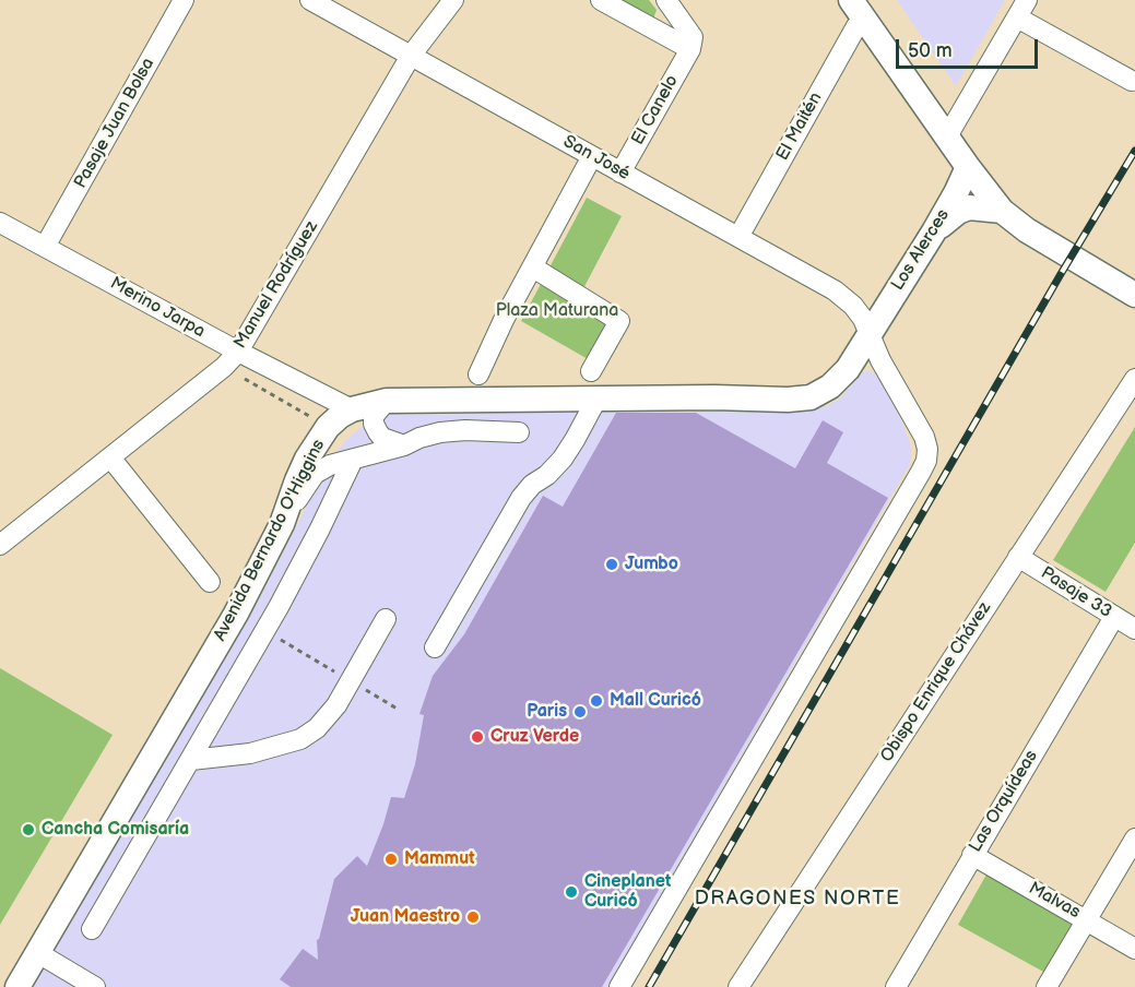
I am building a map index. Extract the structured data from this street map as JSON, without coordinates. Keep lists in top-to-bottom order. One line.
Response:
{"streets":{"main road":["Los Alerces","Avenida Bernardo O'Higgins"],"street":["El Canelo","Pasaje Juan Bolsa","El Maitén","San José","Manuel Rodríguez","Merino Jarpa","Pasaje 33","Obispo Enrique Chávez","Las Orquídeas","Malvas"]},"crossings":[["El Canelo","San José"],["Pasaje Juan Bolsa","Merino Jarpa"],["El Maitén","San José"],["San José","Los Alerces"],["San José","Manuel Rodríguez"],["San José","Avenida Bernardo O'Higgins"],["Los Alerces","Avenida Bernardo O'Higgins"],["Manuel Rodríguez","Merino Jarpa"],["Merino Jarpa","Avenida Bernardo O'Higgins"],["Pasaje 33","Obispo Enrique Chávez"],["Pasaje 33","Las Orquídeas"],["Las Orquídeas","Malvas"]],"districts":["DRAGONES NORTE"],"parks":["Plaza Maturana"],"places":["Jumbo","Mall Curicó","Paris","Cruz Verde","Cancha Comisaría","Mammut","Cineplanet Curicó","Juan Maestro"],"scale_bar":"50 m"}
